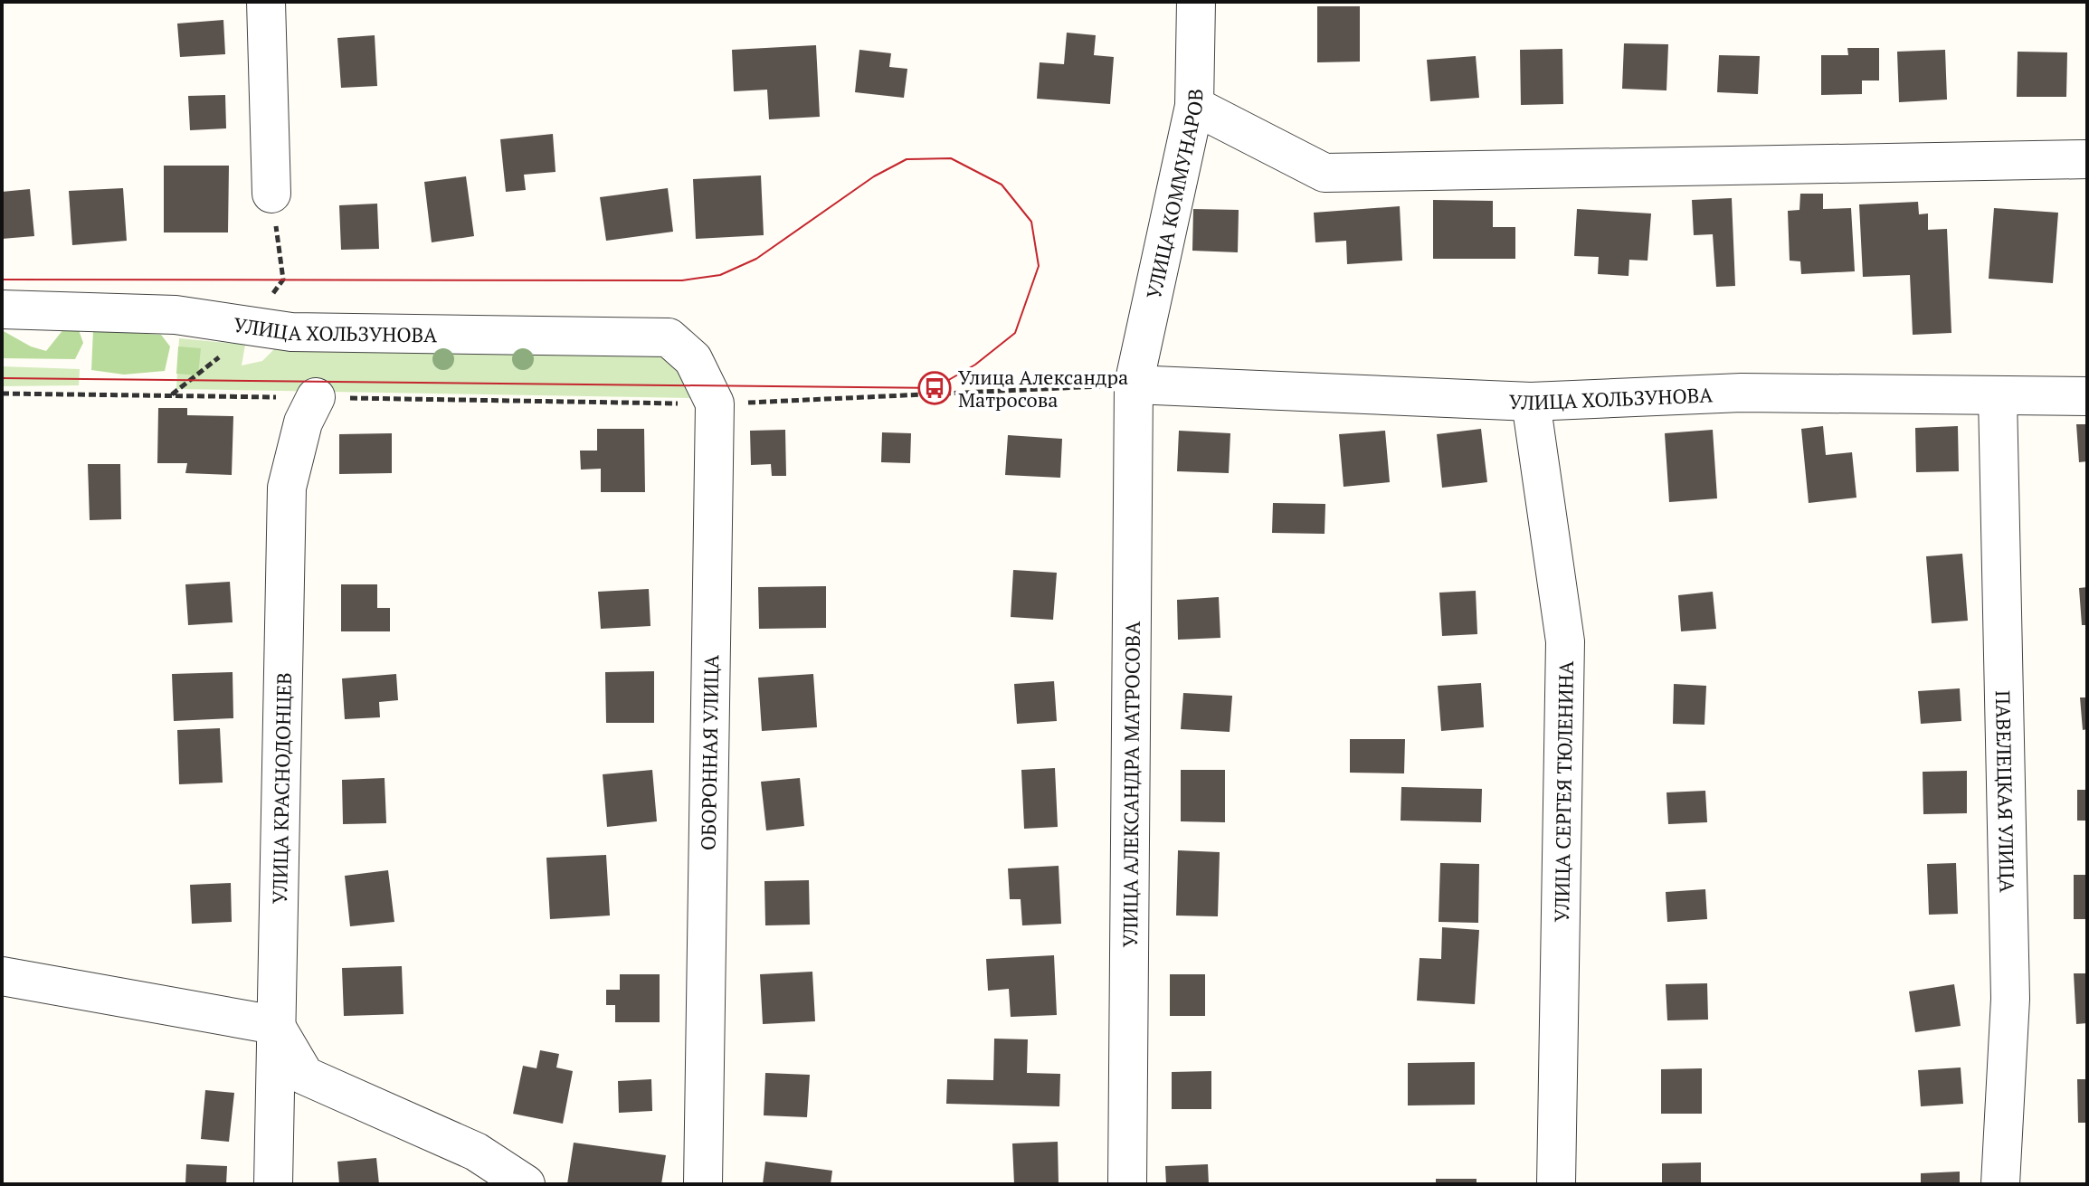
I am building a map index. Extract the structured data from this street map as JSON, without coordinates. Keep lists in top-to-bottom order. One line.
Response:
{"streets":{"street":["УЛИЦА КОММУНАРОВ","УЛИЦА ХОЛЬЗУНОВА","ОБОРОННАЯ УЛИЦА","УЛИЦА АЛЕКСАНДРА МАТРОСОВА","УЛИЦА КРАСНОДОНЦЕВ","ПАВЕЛЕЦКАЯ УЛИЦА","УЛИЦА СЕРГЕЯ ТЮЛЕНИНА"]},"crossings":[["УЛИЦА КОММУНАРОВ","УЛИЦА ХОЛЬЗУНОВА"],["УЛИЦА КОММУНАРОВ","УЛИЦА АЛЕКСАНДРА МАТРОСОВА"],["УЛИЦА ХОЛЬЗУНОВА","ОБОРОННАЯ УЛИЦА"],["УЛИЦА ХОЛЬЗУНОВА","УЛИЦА АЛЕКСАНДРА МАТРОСОВА"],["УЛИЦА ХОЛЬЗУНОВА","ПАВЕЛЕЦКАЯ УЛИЦА"],["УЛИЦА ХОЛЬЗУНОВА","УЛИЦА СЕРГЕЯ ТЮЛЕНИНА"]],"places":{"bus stop":["Улица Александра Матросова"]}}
